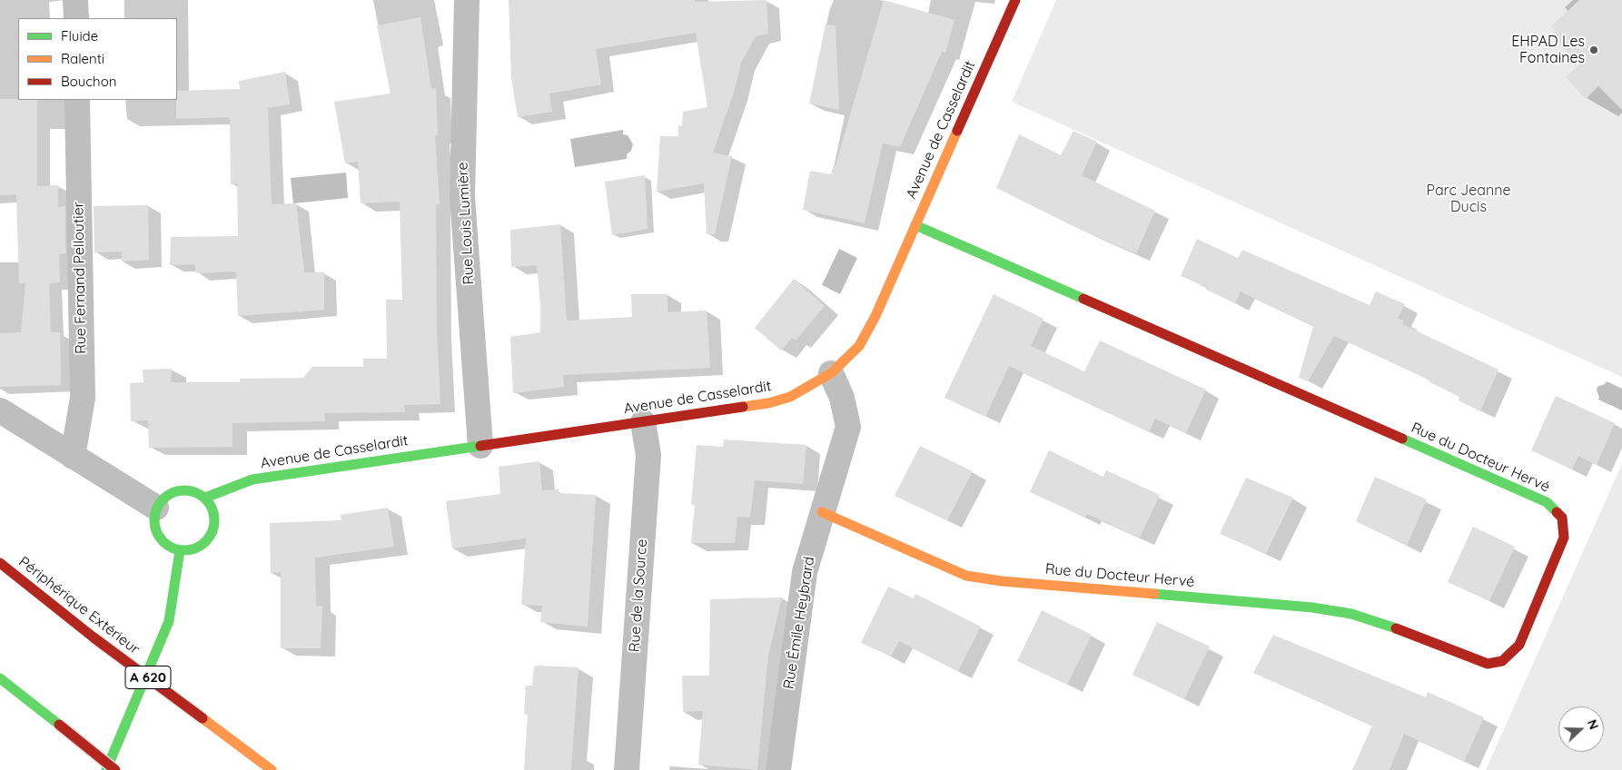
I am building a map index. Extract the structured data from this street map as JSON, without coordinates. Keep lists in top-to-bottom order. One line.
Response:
{"streets":{"main road":["Avenue de Casselardit","Rue du Docteur Hervé","Périphérique Extérieur","A 620"],"street":["Rue Louis Lumière","Rue Fernand Pelloutier","Rue de la Source","Rue Émile Heybrard"]},"crossings":[["Avenue de Casselardit","Rue Louis Lumière"],["Avenue de Casselardit","Rue du Docteur Hervé"],["Avenue de Casselardit","Rue de la Source"],["Avenue de Casselardit","Rue Émile Heybrard"],["Rue du Docteur Hervé","Rue Émile Heybrard"]],"parks":["Parc Jeanne Ducis"],"places":["EHPAD Les Fontaines"],"legend":["Fluide","Ralenti","Bouchon"],"north":"right"}
